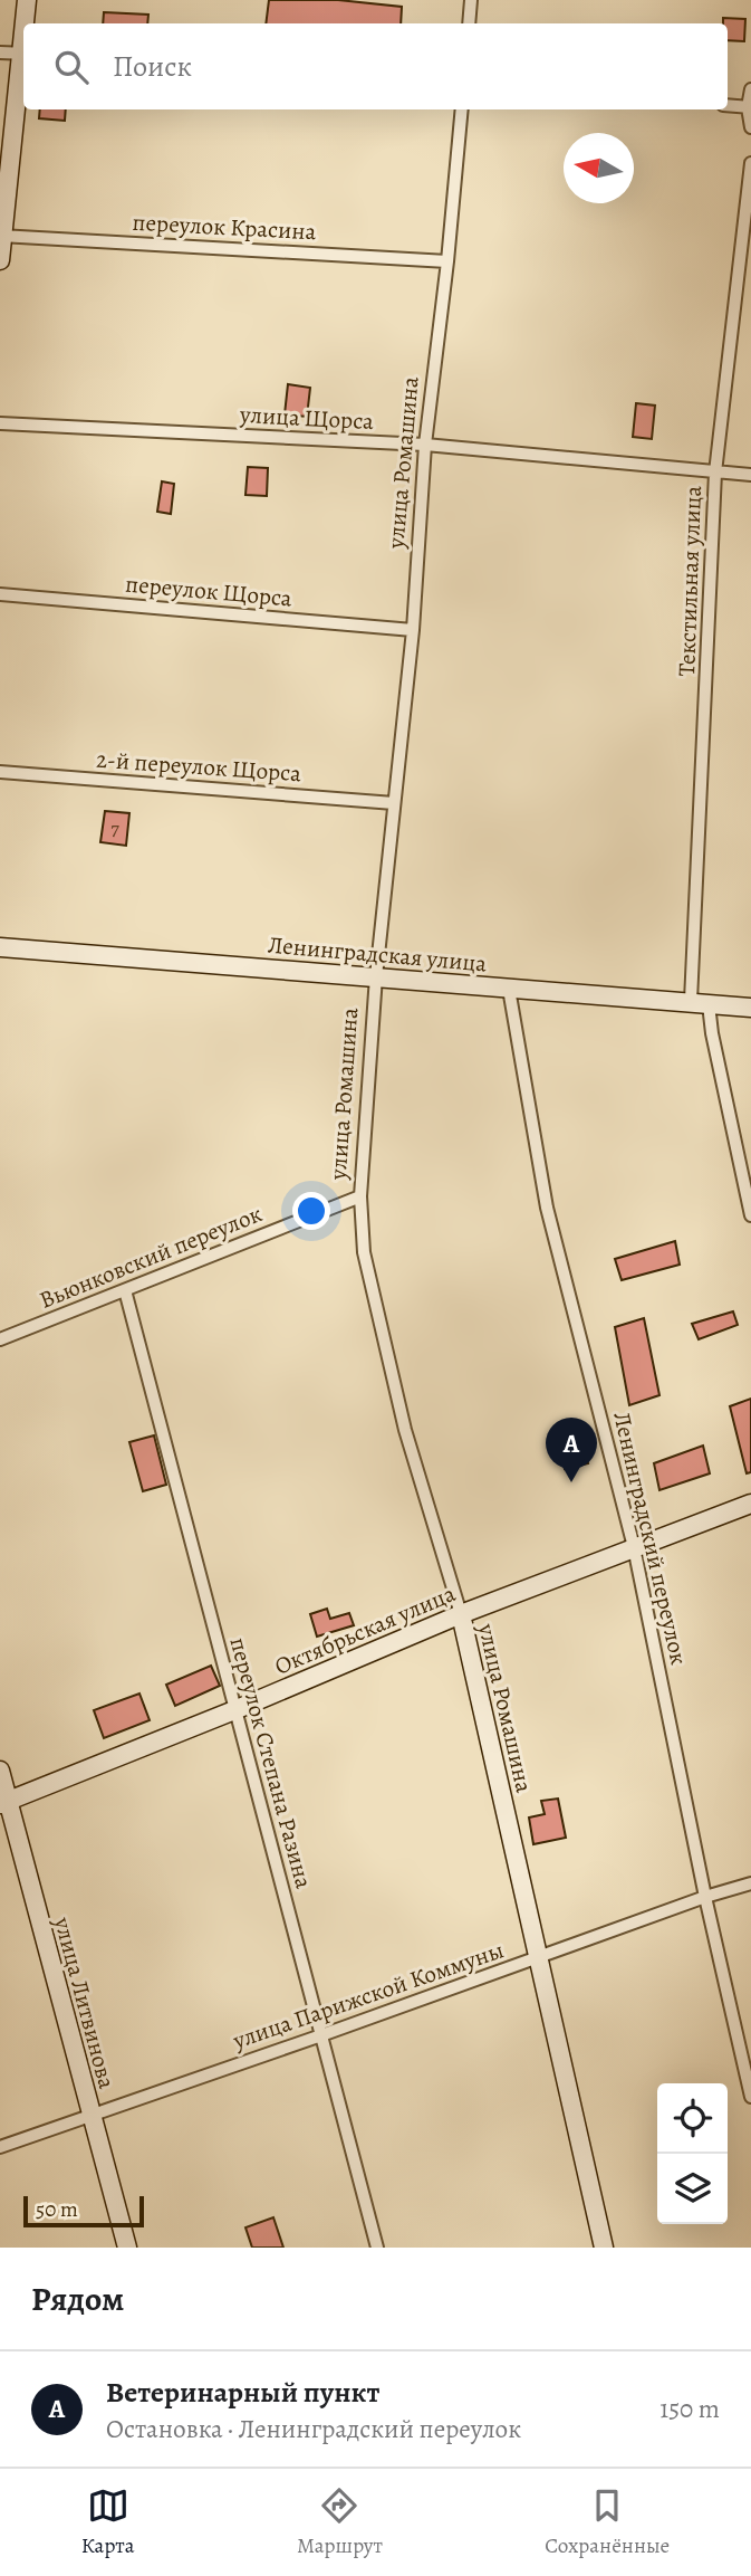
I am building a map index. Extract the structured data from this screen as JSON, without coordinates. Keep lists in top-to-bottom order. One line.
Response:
{"streets":{"main road":["улица Ромашина","Ленинградская улица","Октябрьская улица","улица Литвинова"],"street":["переулок Красина","улица Щорса","Текстильная улица","переулок Щорса","2-й переулок Щорса","Вьюнковский переулок","Ленинградский переулок","переулок Степана Разина","улица Парижской Коммуны"]},"crossings":[["переулок Красина","улица Ромашина"],["улица Щорса","улица Ромашина"],["улица Щорса","Текстильная улица"],["улица Ромашина","переулок Щорса"],["улица Ромашина","2-й переулок Щорса"],["улица Ромашина","Ленинградская улица"],["улица Ромашина","Вьюнковский переулок"],["улица Ромашина","Октябрьская улица"],["улица Ромашина","улица Парижской Коммуны"],["Текстильная улица","Ленинградская улица"],["Ленинградская улица","Ленинградский переулок"],["Вьюнковский переулок","переулок Степана Разина"],["Ленинградский переулок","Октябрьская улица"],["Ленинградский переулок","улица Парижской Коммуны"],["Октябрьская улица","переулок Степана Разина"],["Октябрьская улица","улица Литвинова"],["переулок Степана Разина","улица Парижской Коммуны"],["улица Парижской Коммуны","улица Литвинова"]],"house_numbers":["7"],"scale_bar":"50 m","north":"left","page":{"search":"Поиск","pins":"A","scale":"50 m","heading":"Рядом","list":[{"mark":"A","name":"Ветеринарный пункт","note":"Остановка · Ленинградский переулок","value":"150 m"}],"nav":["Карта","Маршрут","Сохранённые"]}}
